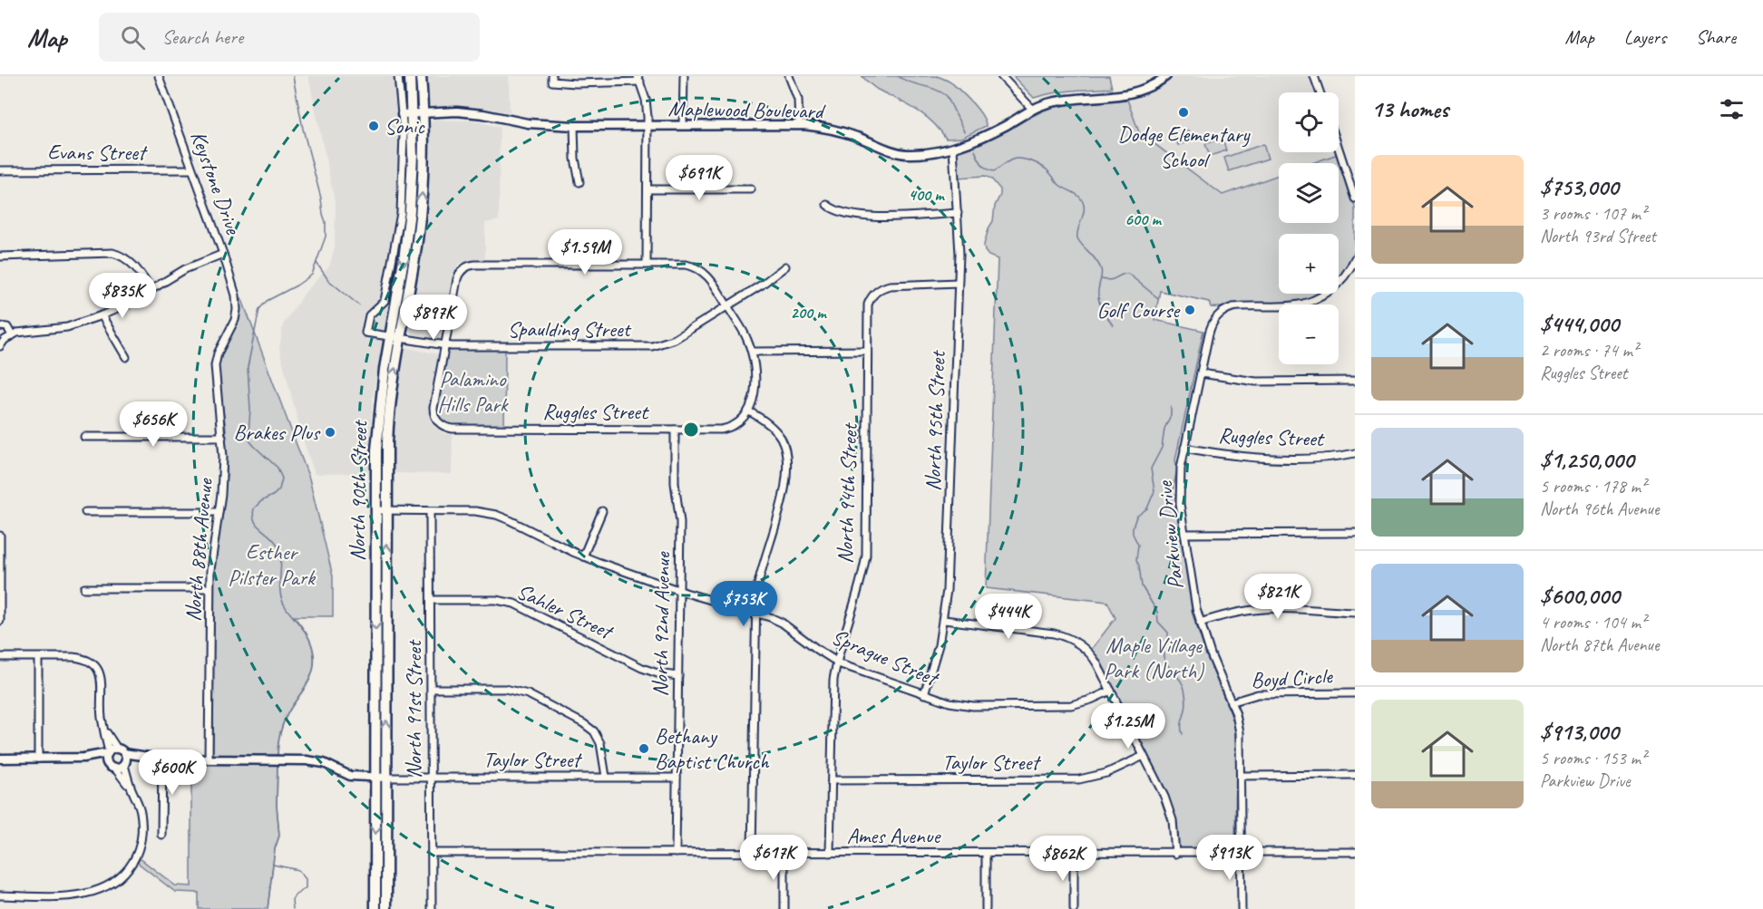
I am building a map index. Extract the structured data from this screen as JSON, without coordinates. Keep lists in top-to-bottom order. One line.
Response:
{"streets":{"main road":["North 90th Street"],"street":["Maplewood Boulevard","Evans Street","Keystone Drive","Spaulding Street","Ruggles Street","North 95th Street","North 94th Street","Parkview Drive","North 88th Avenue","Sahler Street","North 92nd Avenue","Sprague Street","Boyd Circle","North 91st Street","Taylor Street","Ames Avenue"]},"crossings":[["Maplewood Boulevard","Spaulding Street"],["Maplewood Boulevard","North 95th Street"],["Maplewood Boulevard","North 90th Street"],["Evans Street","Keystone Drive"],["Keystone Drive","North 88th Avenue"],["Spaulding Street","Ruggles Street"],["Spaulding Street","North 90th Street"],["Ruggles Street","Parkview Drive"],["Ruggles Street","North 92nd Avenue"],["North 95th Street","North 94th Street"],["North 95th Street","Sprague Street"],["North 90th Street","Sprague Street"],["North 90th Street","Taylor Street"],["North 94th Street","Sprague Street"],["North 94th Street","Taylor Street"],["North 94th Street","Ames Avenue"],["Parkview Drive","Boyd Circle"],["Parkview Drive","Ames Avenue"],["Sahler Street","North 92nd Avenue"],["Sahler Street","North 91st Street"],["North 92nd Avenue","Sprague Street"],["North 92nd Avenue","Taylor Street"],["North 92nd Avenue","Ames Avenue"],["Sprague Street","North 91st Street"],["North 91st Street","Taylor Street"],["North 91st Street","Ames Avenue"]],"parks":["Palamino Hills Park","Esther Pilster Park","Maple Village Park (North)"],"places":["Dodge Elementary School","Sonic","Golf Course","Brakes Plus","Bethany Baptist Church"],"page":{"header":"Map","search":"Search here","nav":["Map","Layers","Share"],"heading":"13 homes","map_buttons":["+","−"],"list":[{"name":"$753,000","note":"3 rooms · 107 m² · North 93rd Street"},{"name":"$444,000","note":"2 rooms · 74 m² · Ruggles Street"},{"name":"$1,250,000","note":"5 rooms · 178 m² · North 96th Avenue"},{"name":"$600,000","note":"4 rooms · 104 m² · North 87th Avenue"},{"name":"$913,000","note":"5 rooms · 153 m² · Parkview Drive"}],"price":["$691K","$1.59M","$835K","$897K","$656K","$821K","$753K","$444K","$1.25M","$600K","$617K","$913K","$862K"]},"rings":["400 m","600 m","200 m"]}
